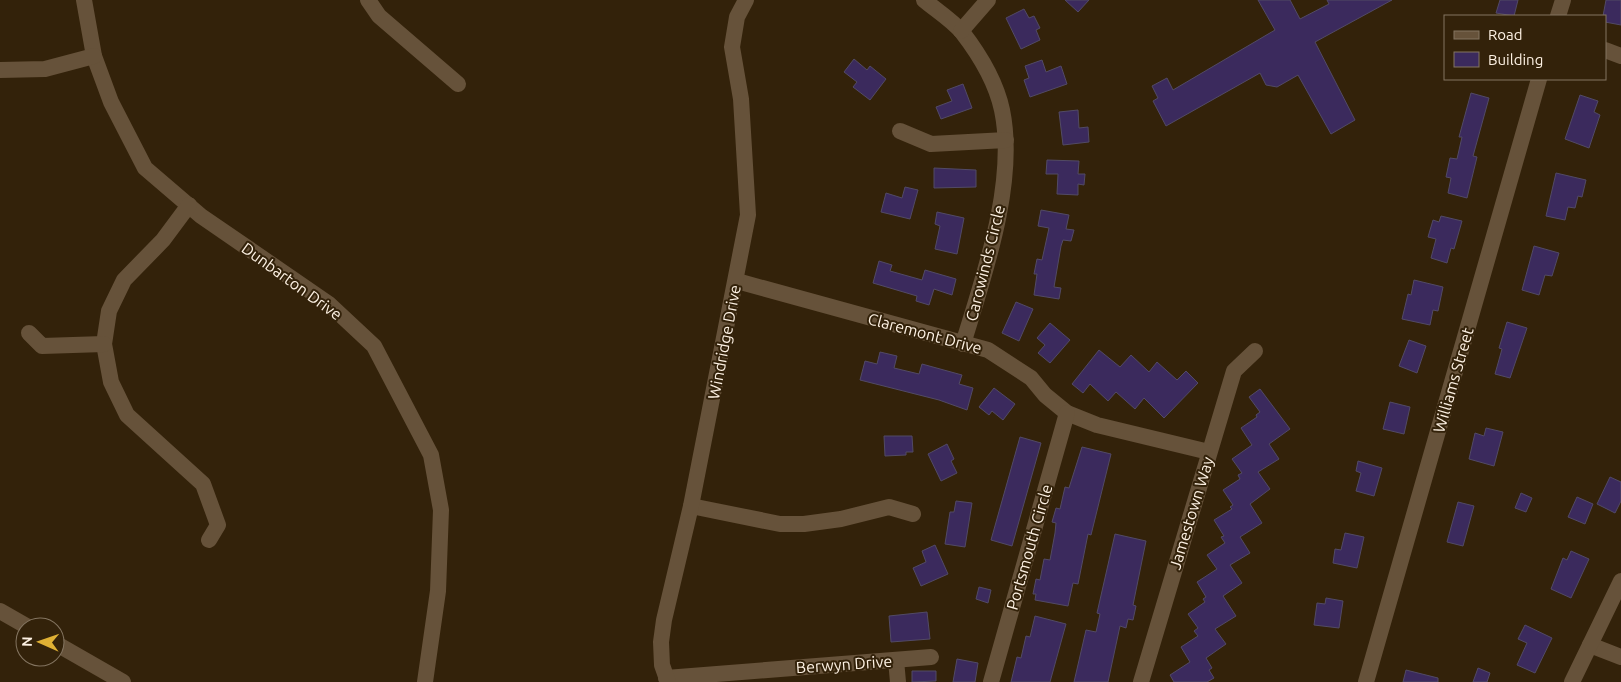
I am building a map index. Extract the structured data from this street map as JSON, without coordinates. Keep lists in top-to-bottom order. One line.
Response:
{"streets":{"street":["Carowinds Circle","Dunbarton Drive","Claremont Drive","Windridge Drive","Williams Street","Jamestown Way","Portsmouth Circle","Berwyn Drive"]},"crossings":[["Carowinds Circle","Claremont Drive"],["Claremont Drive","Windridge Drive"],["Claremont Drive","Jamestown Way"],["Claremont Drive","Portsmouth Circle"],["Windridge Drive","Berwyn Drive"]],"legend":["Road","Building"],"north":"left"}
